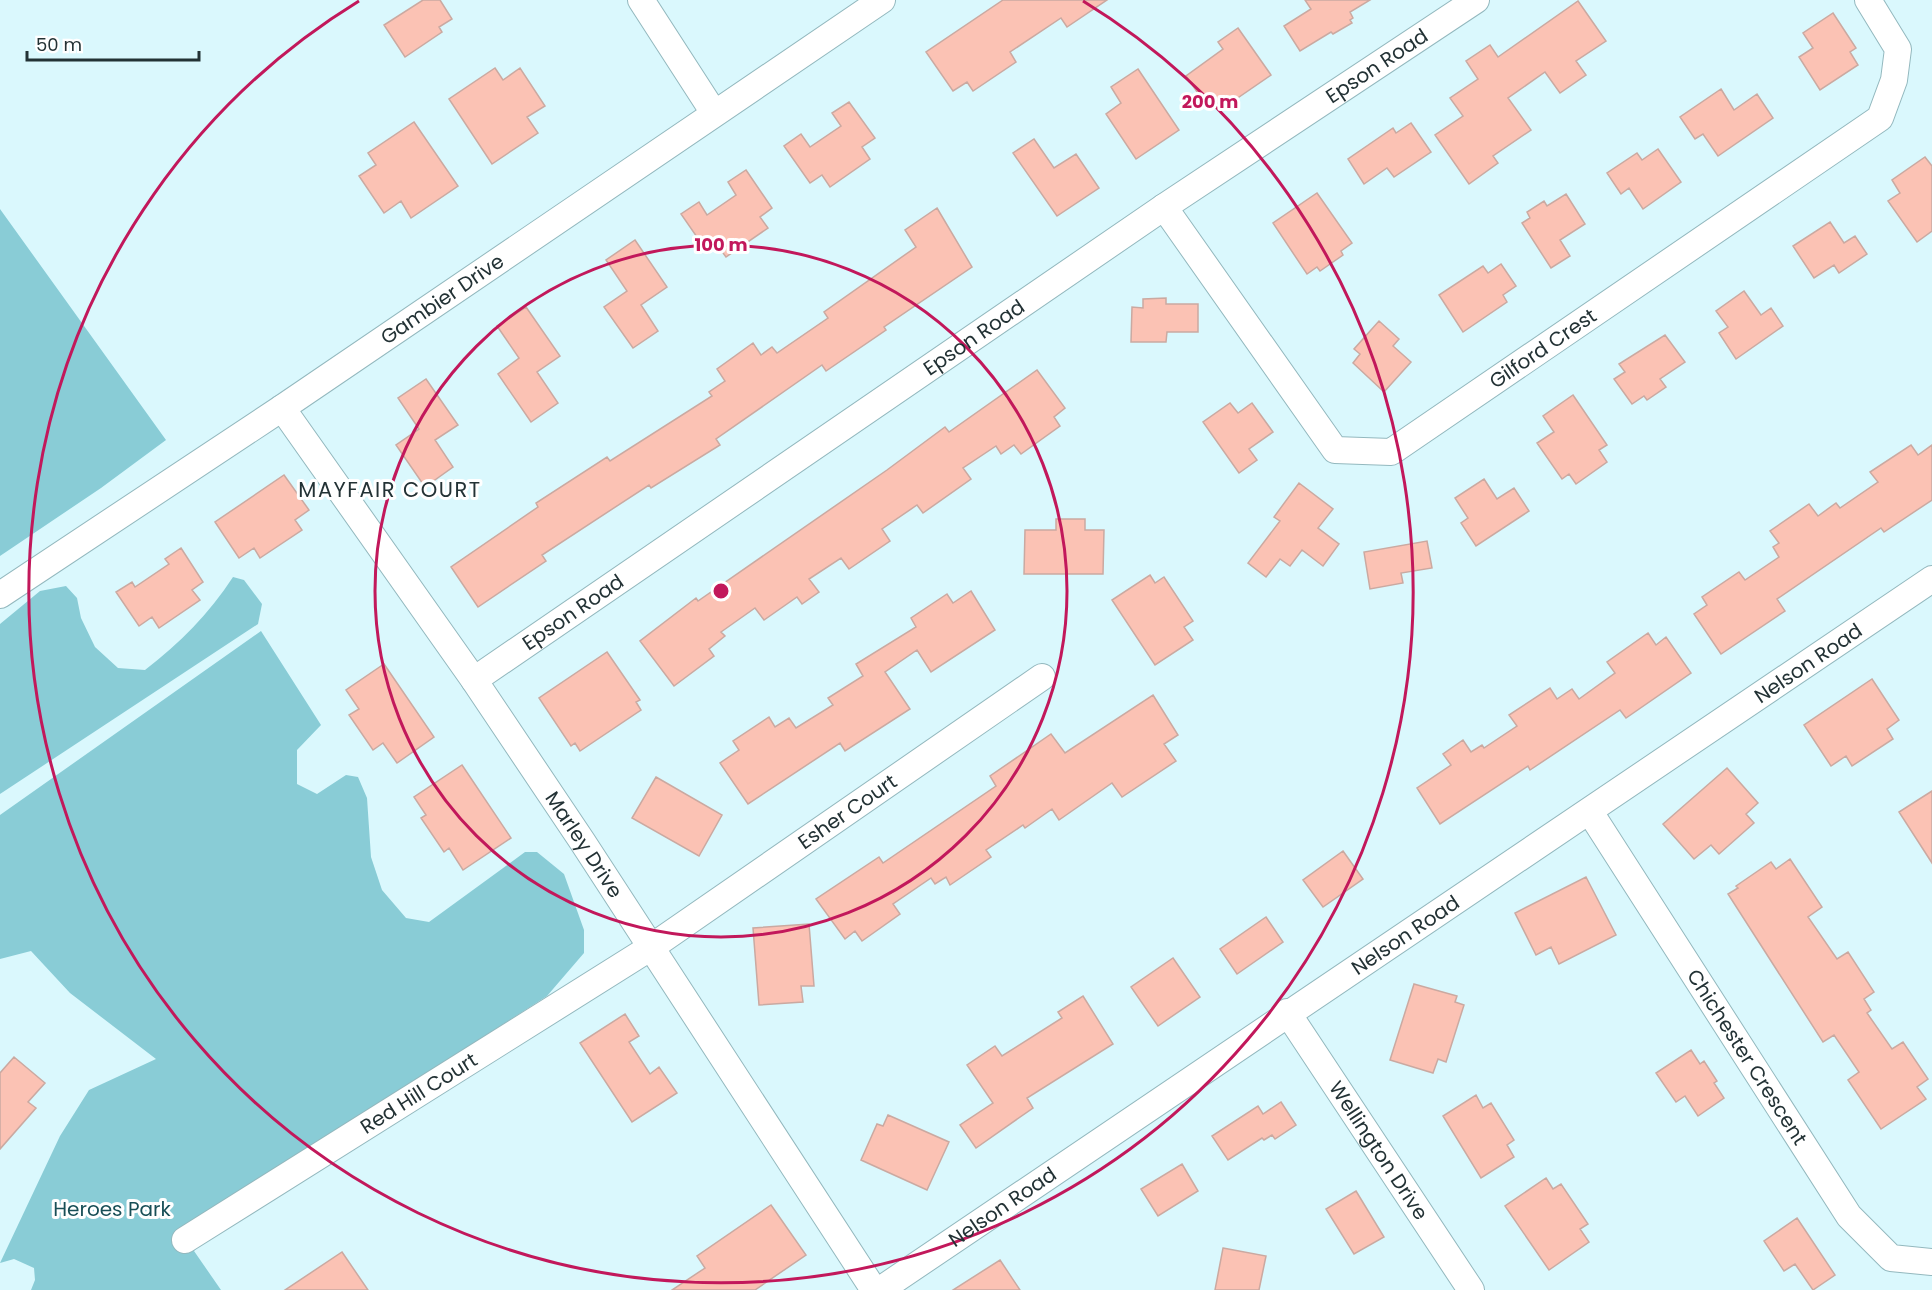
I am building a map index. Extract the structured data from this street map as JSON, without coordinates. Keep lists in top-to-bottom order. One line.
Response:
{"streets":{"street":["Epson Road","Gambier Drive","Gilford Crest","Nelson Road","Esher Court","Marley Drive","Chichester Crescent","Red Hill Court","Wellington Drive"]},"crossings":[["Epson Road","Gilford Crest"],["Epson Road","Marley Drive"],["Gambier Drive","Marley Drive"],["Nelson Road","Chichester Crescent"],["Nelson Road","Wellington Drive"],["Esher Court","Marley Drive"],["Esher Court","Red Hill Court"],["Marley Drive","Red Hill Court"]],"districts":["MAYFAIR COURT"],"parks":["Heroes Park"],"scale_bar":"50 m","rings":["200 m","100 m"]}
